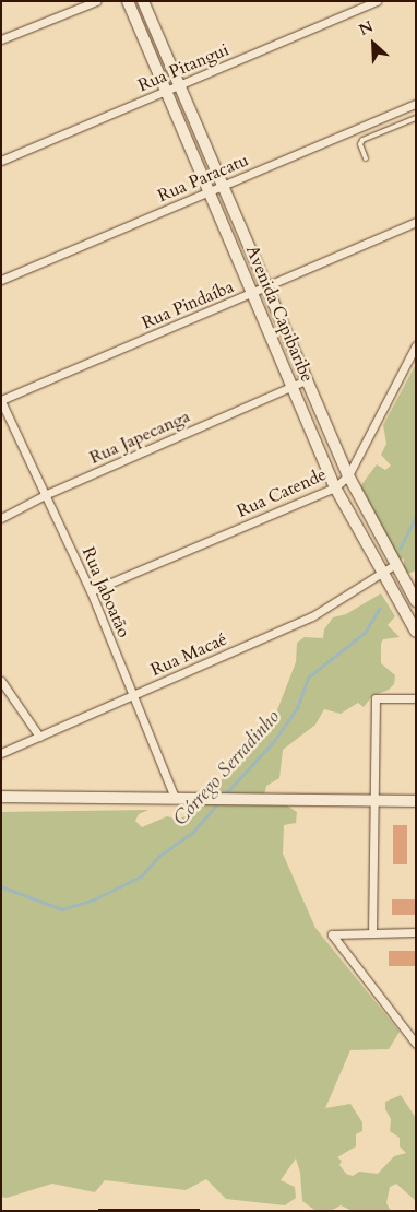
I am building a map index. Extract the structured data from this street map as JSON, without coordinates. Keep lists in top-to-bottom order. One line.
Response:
{"streets":{"main road":["Avenida Capibaribe"],"street":["Rua Pitangui","Rua Paracatu","Rua Pindaíba","Rua Japecanga","Rua Catende","Rua Jaboatão","Rua Macaé"]},"crossings":[["Rua Pitangui","Avenida Capibaribe"],["Rua Paracatu","Avenida Capibaribe"],["Rua Pindaíba","Avenida Capibaribe"],["Rua Pindaíba","Rua Jaboatão"],["Avenida Capibaribe","Rua Japecanga"],["Avenida Capibaribe","Rua Catende"],["Avenida Capibaribe","Rua Macaé"],["Rua Japecanga","Rua Jaboatão"],["Rua Catende","Rua Jaboatão"],["Rua Jaboatão","Rua Macaé"]],"water":["Córrego Serradinho"],"north":"top left"}
